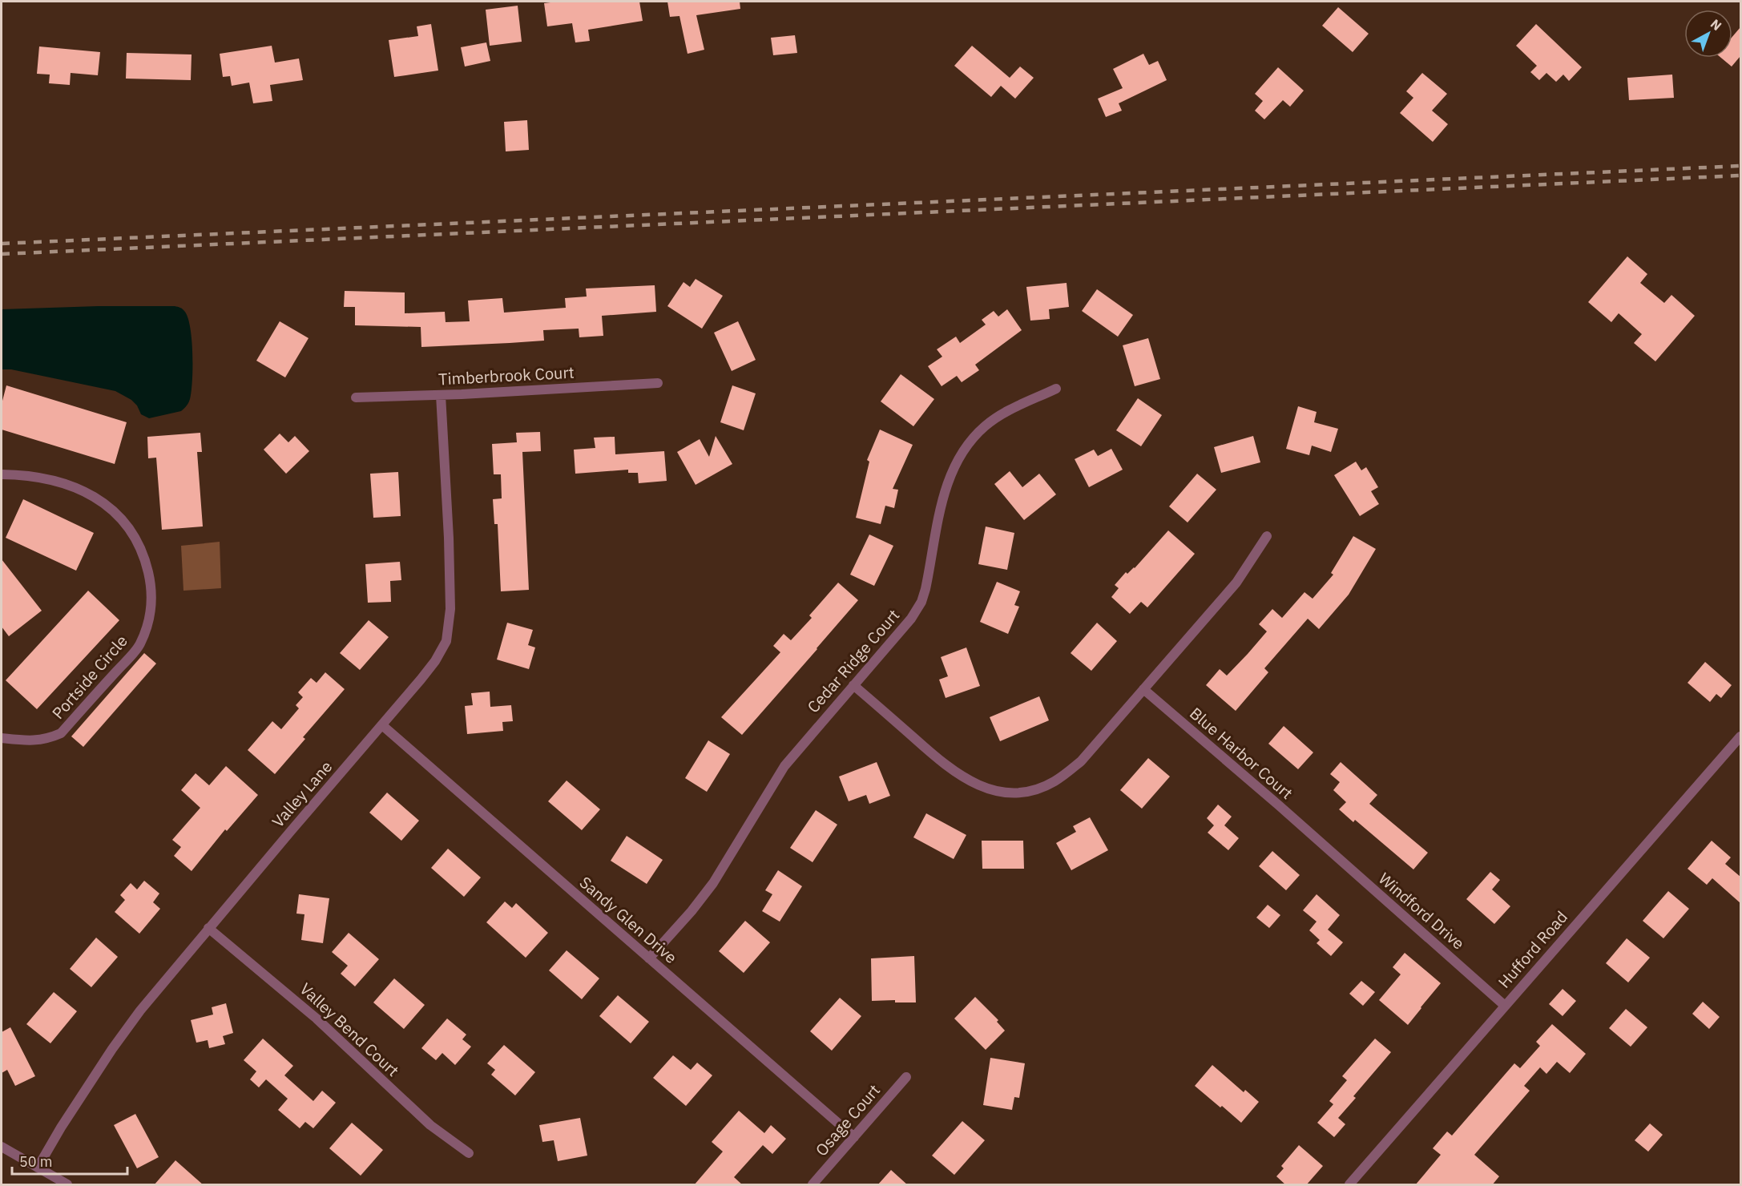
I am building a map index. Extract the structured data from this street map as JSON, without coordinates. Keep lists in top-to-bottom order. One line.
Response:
{"streets":{"street":["Timberbrook Court","Cedar Ridge Court","Portside Circle","Blue Harbor Court","Valley Lane","Windford Drive","Sandy Glen Drive","Hufford Road","Valley Bend Court","Osage Court"]},"crossings":[["Timberbrook Court","Valley Lane"],["Cedar Ridge Court","Sandy Glen Drive"],["Blue Harbor Court","Windford Drive"],["Valley Lane","Sandy Glen Drive"],["Valley Lane","Valley Bend Court"],["Windford Drive","Hufford Road"],["Sandy Glen Drive","Osage Court"]],"scale_bar":"50 m","north":"top right"}
